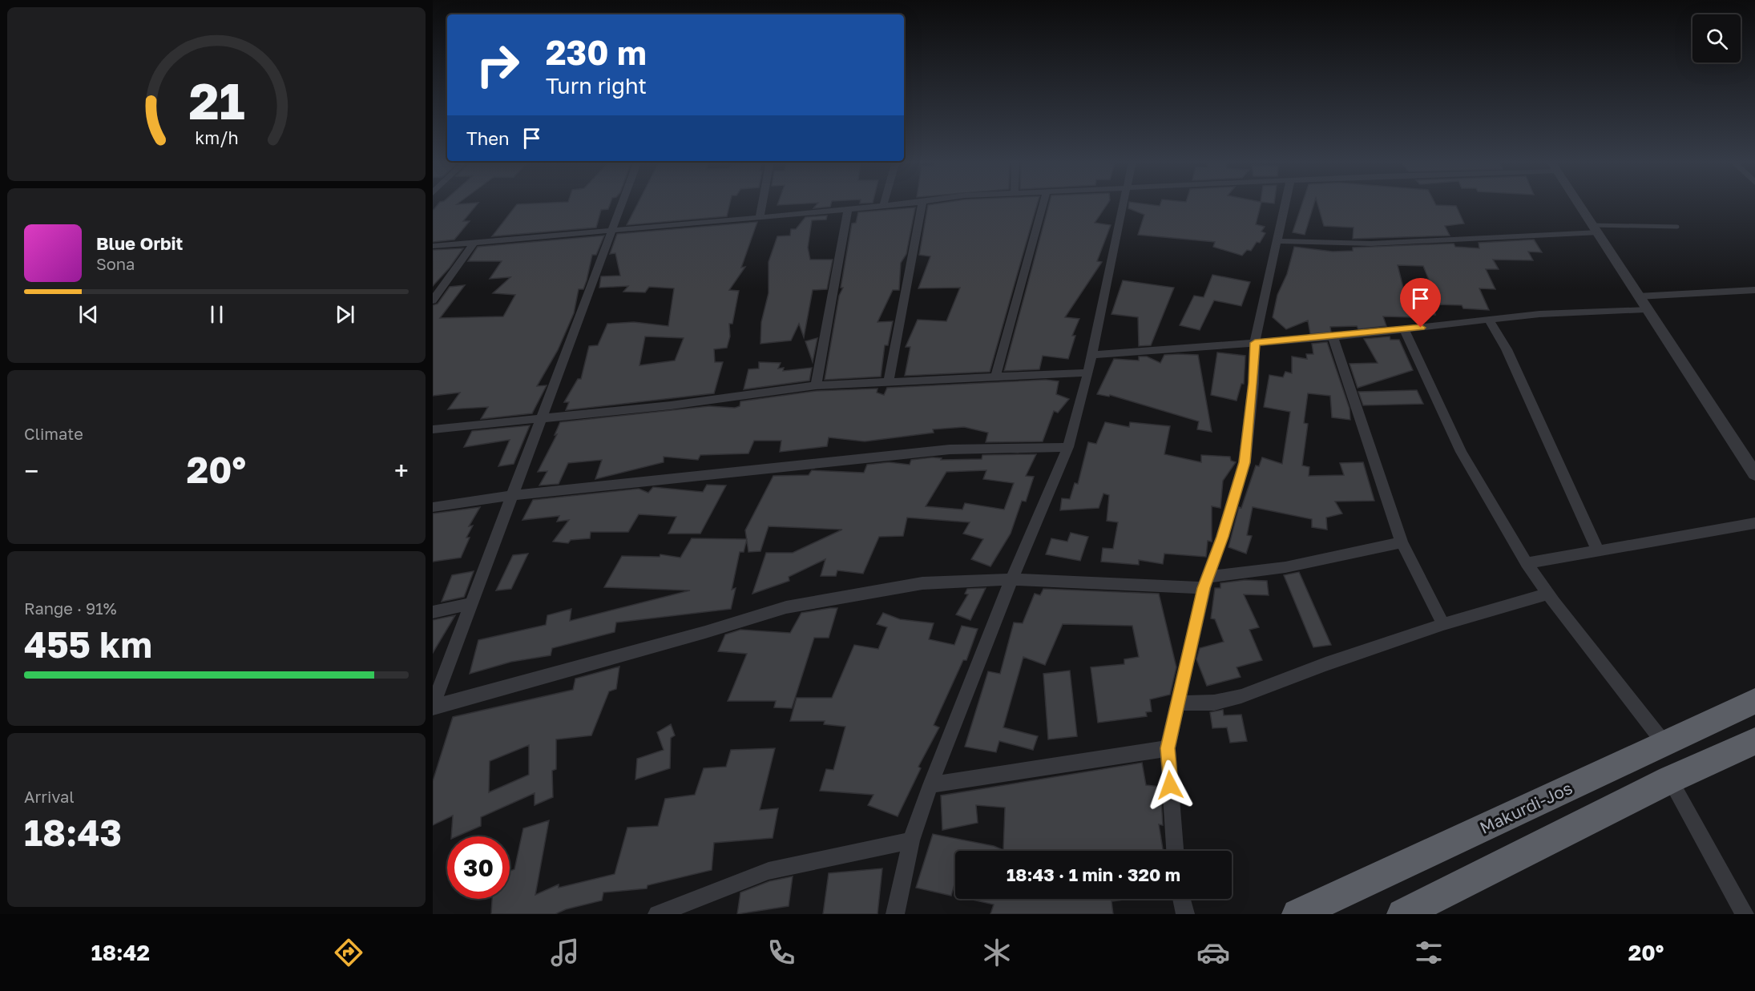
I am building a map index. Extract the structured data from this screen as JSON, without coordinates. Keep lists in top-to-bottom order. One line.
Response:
{"streets":{"highway":["Makurdi-Jos"]},"page":{"turn":["230 m","Turn right"],"then":"Then","song":["Blue Orbit","Sona"],"tile":["Climate",["Range · 91%","455 km"],["Arrival","18:43"]],"heat":["−","20°","+"],"limit":"30","trip":"18:43 · 1 min · 320 m","tabs":["18:42","20°"],"gauge":["21","km/h"]}}
